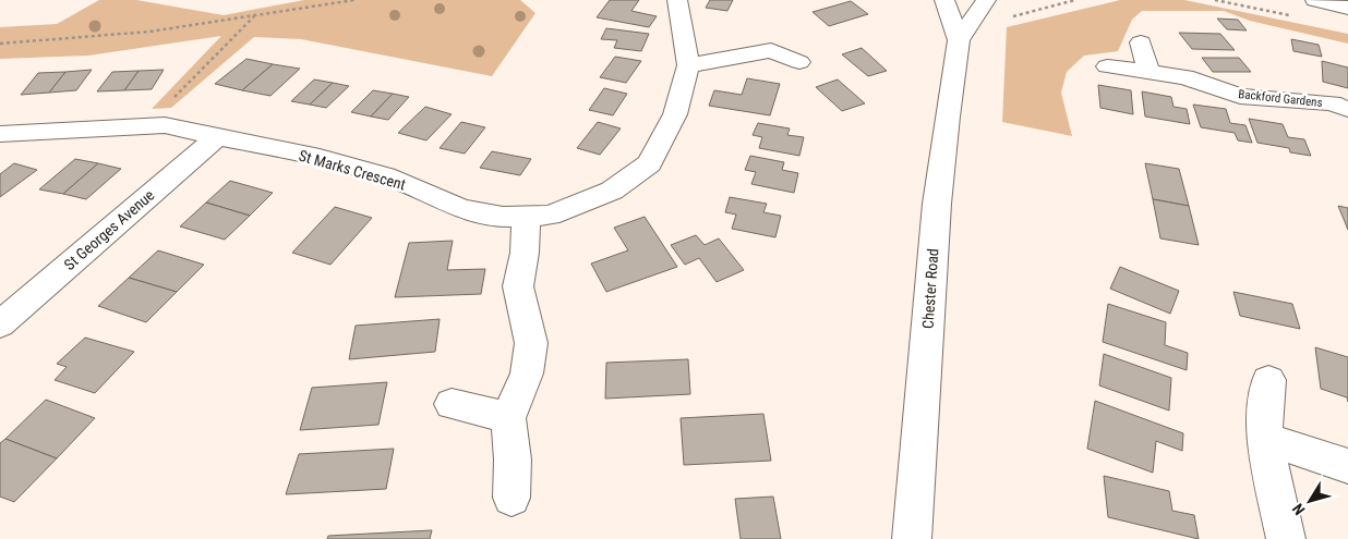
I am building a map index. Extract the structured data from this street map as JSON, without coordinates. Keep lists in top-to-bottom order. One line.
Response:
{"streets":{"main road":["Backford Gardens","St Marks Crescent","St Georges Avenue","Chester Road"]},"crossings":[["St Marks Crescent","St Georges Avenue"]],"north":"bottom left"}
